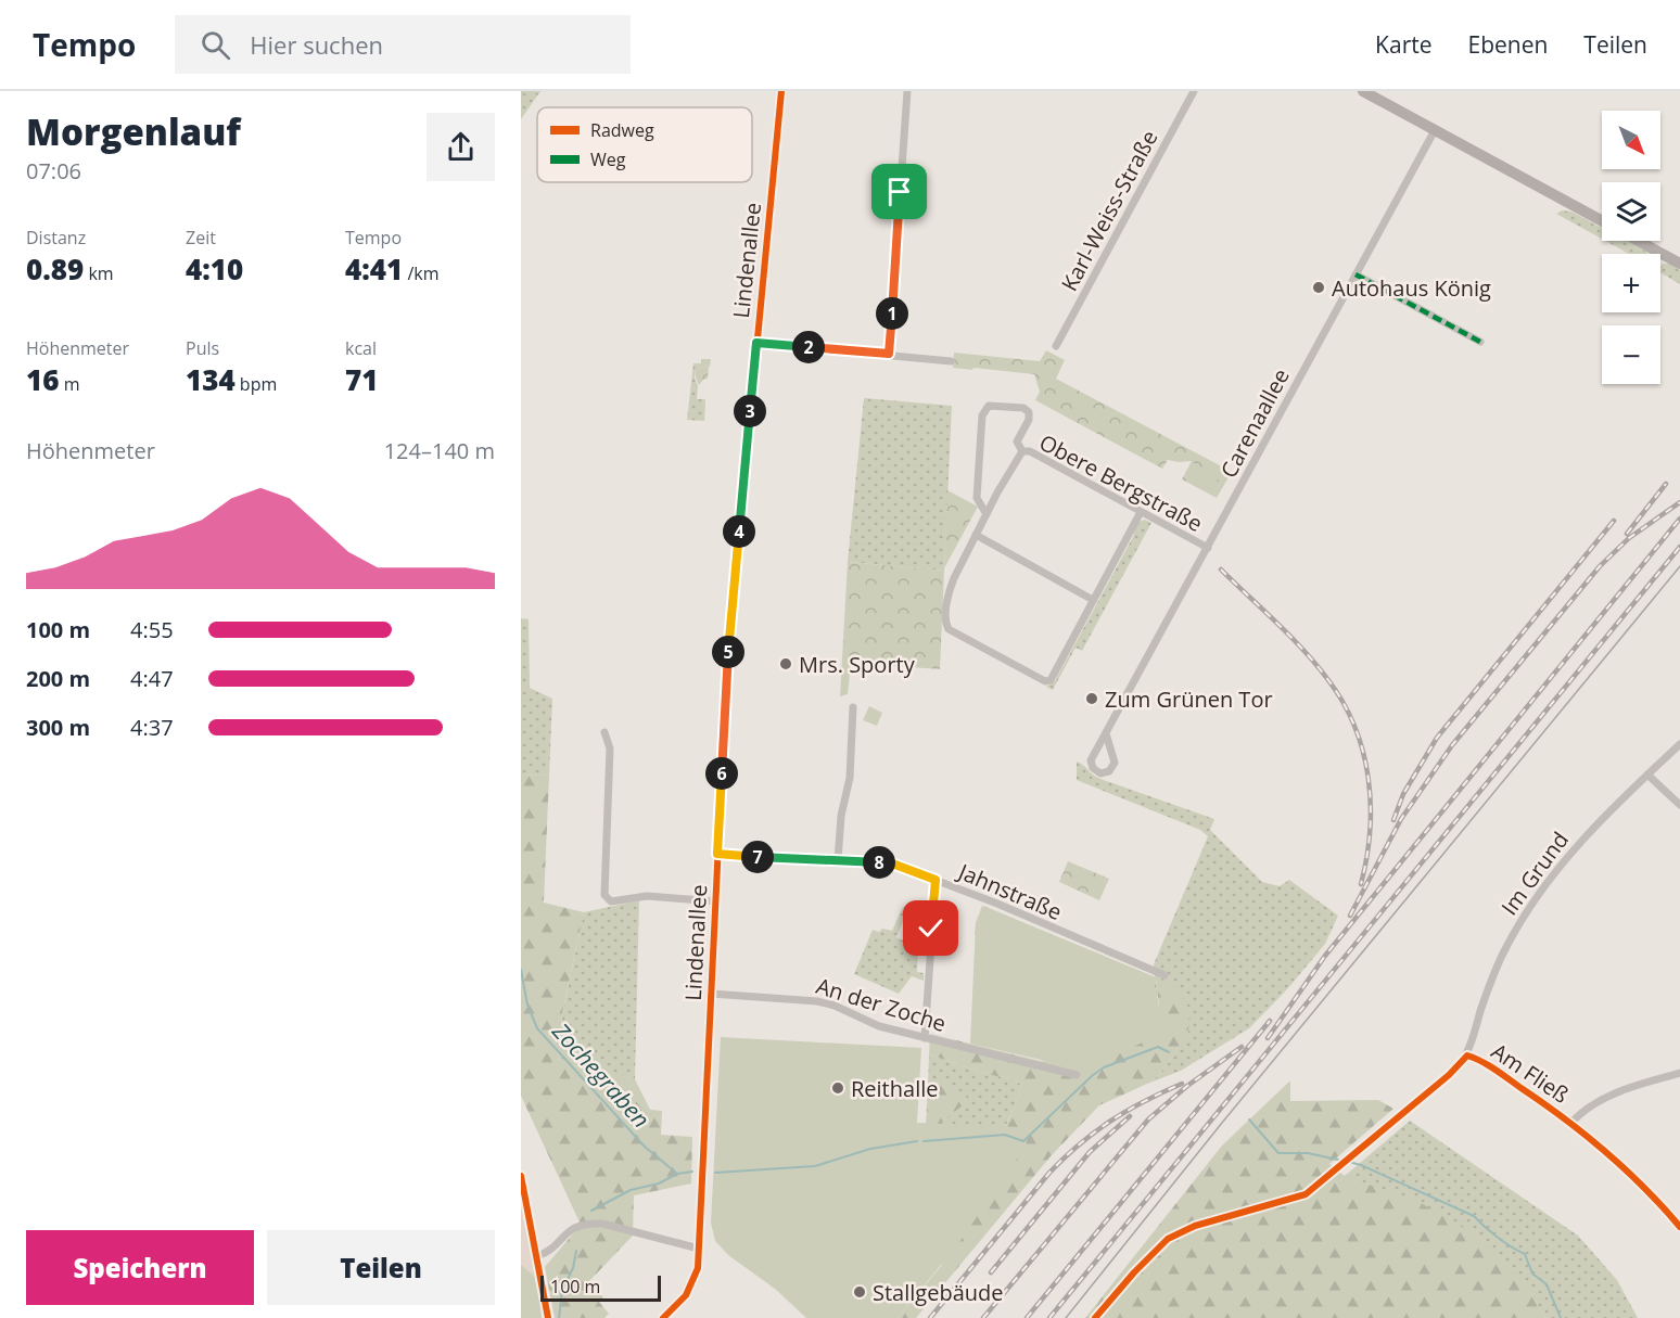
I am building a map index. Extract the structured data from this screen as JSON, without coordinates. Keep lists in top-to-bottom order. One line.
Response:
{"streets":{"street":["Karl-Weiss-Straße","Lindenallee","Carenaallee","Obere Bergstraße","Im Grund","Jahnstraße","An der Zoche","Am Fließ"]},"crossings":[["Lindenallee","Jahnstraße"],["Lindenallee","An der Zoche"],["Carenaallee","Obere Bergstraße"],["Im Grund","Am Fließ"]],"water":["Zochegraben"],"places":["Autohaus König","Mrs. Sporty","Zum Grünen Tor","Reithalle","Stallgebäude"],"legend":["Radweg","Weg"],"scale_bar":"100 m","north":"bottom right","page":{"header":"Tempo","search":"Hier suchen","nav":["Karte","Ebenen","Teilen"],"heading":["Morgenlauf","07:06"],"map_buttons":["+","−"],"stats":[["Distanz","0.89 km"],["Zeit","4:10"],["Tempo","4:41 /km"],["Höhenmeter","16 m"],["Puls","134 bpm"],["kcal","71"]],"pins":["1","2","3","4","5","6","7","8"],"chart":["Höhenmeter","124–140 m"],"list":[{"name":"100 m","note":"4:55"},{"name":"200 m","note":"4:47"},{"name":"300 m","note":"4:37"}],"buttons":["Speichern","Teilen"],"scale":"100 m"}}
